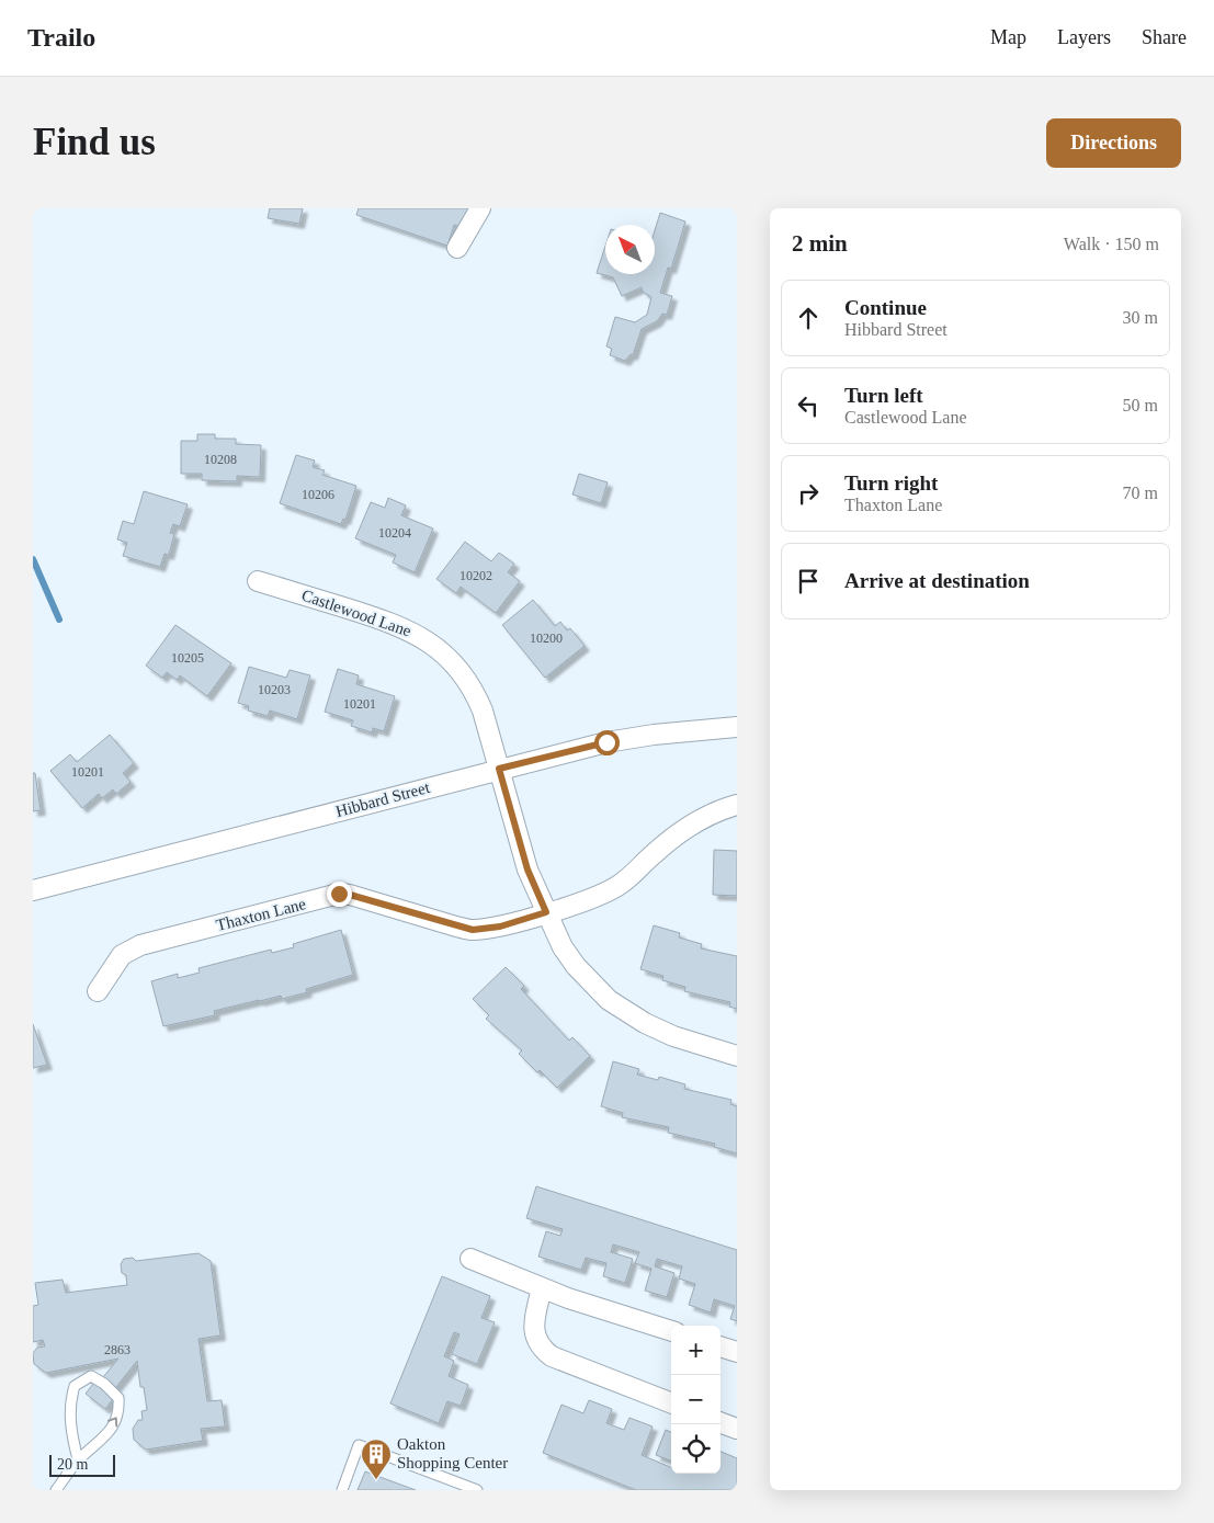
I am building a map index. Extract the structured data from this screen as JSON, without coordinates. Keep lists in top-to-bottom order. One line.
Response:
{"streets":{"street":["Castlewood Lane","Hibbard Street","Thaxton Lane"]},"crossings":[["Castlewood Lane","Hibbard Street"],["Castlewood Lane","Thaxton Lane"]],"places":{"building":["Oakton Shopping Center"]},"house_numbers":["10208","10206","10204","10202","10200","10205","10203","10201","10201","2863"],"scale_bar":"20 m","north":"top left","page":{"header":"Trailo","nav":["Map","Layers","Share"],"buttons":"Directions","title":"Find us","heading":["2 min","Walk · 150 m"],"list":[["Continue","Hibbard Street","30 m"],["Turn left","Castlewood Lane","50 m"],["Turn right","Thaxton Lane","70 m"],"Arrive at destination"],"map_buttons":["+","−"],"scale":"20 m"}}
